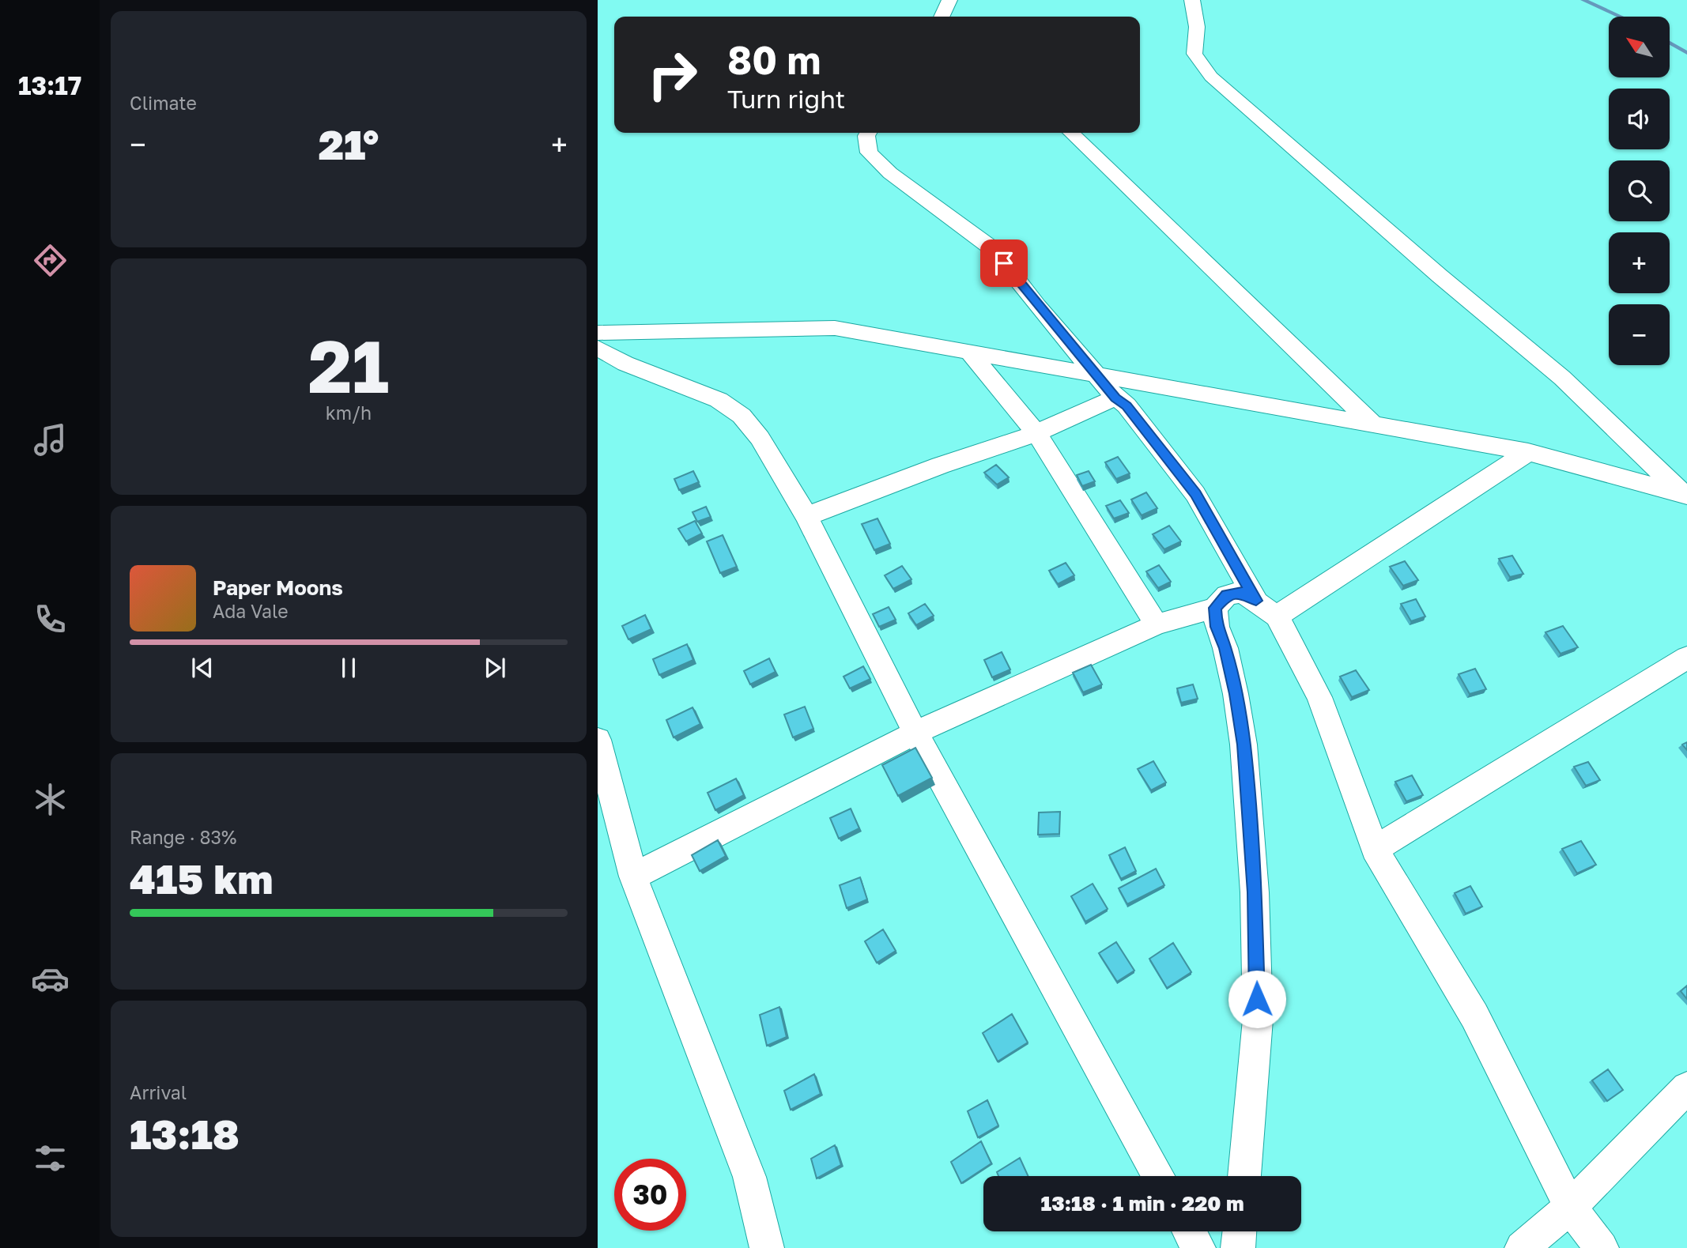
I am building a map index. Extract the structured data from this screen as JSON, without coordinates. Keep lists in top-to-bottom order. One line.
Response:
{"north":"top left","page":{"tabs":"13:17","tile":["Climate",["21","km/h"],["Range · 83%","415 km"],["Arrival","13:18"]],"map_buttons":["+","−"],"turn":["80 m","Turn right"],"heat":["−","21°","+"],"song":["Paper Moons","Ada Vale"],"limit":"30","trip":"13:18 · 1 min · 220 m"}}
